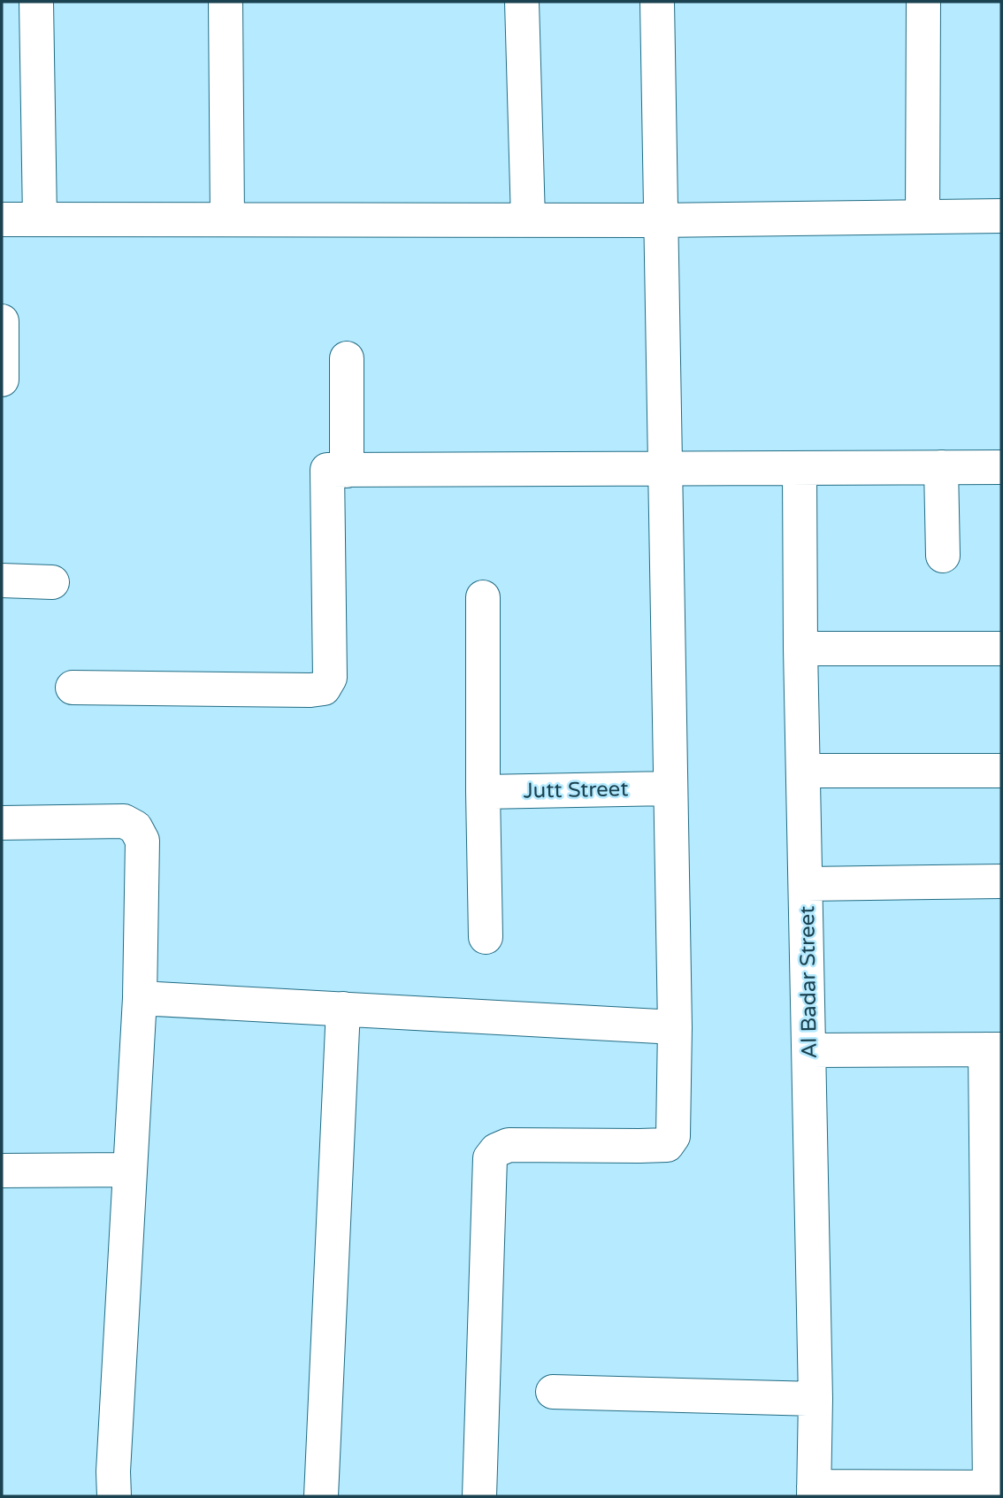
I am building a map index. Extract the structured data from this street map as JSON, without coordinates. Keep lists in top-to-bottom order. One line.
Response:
{"streets":{"street":["Jutt Street","Al Badar Street"]}}
